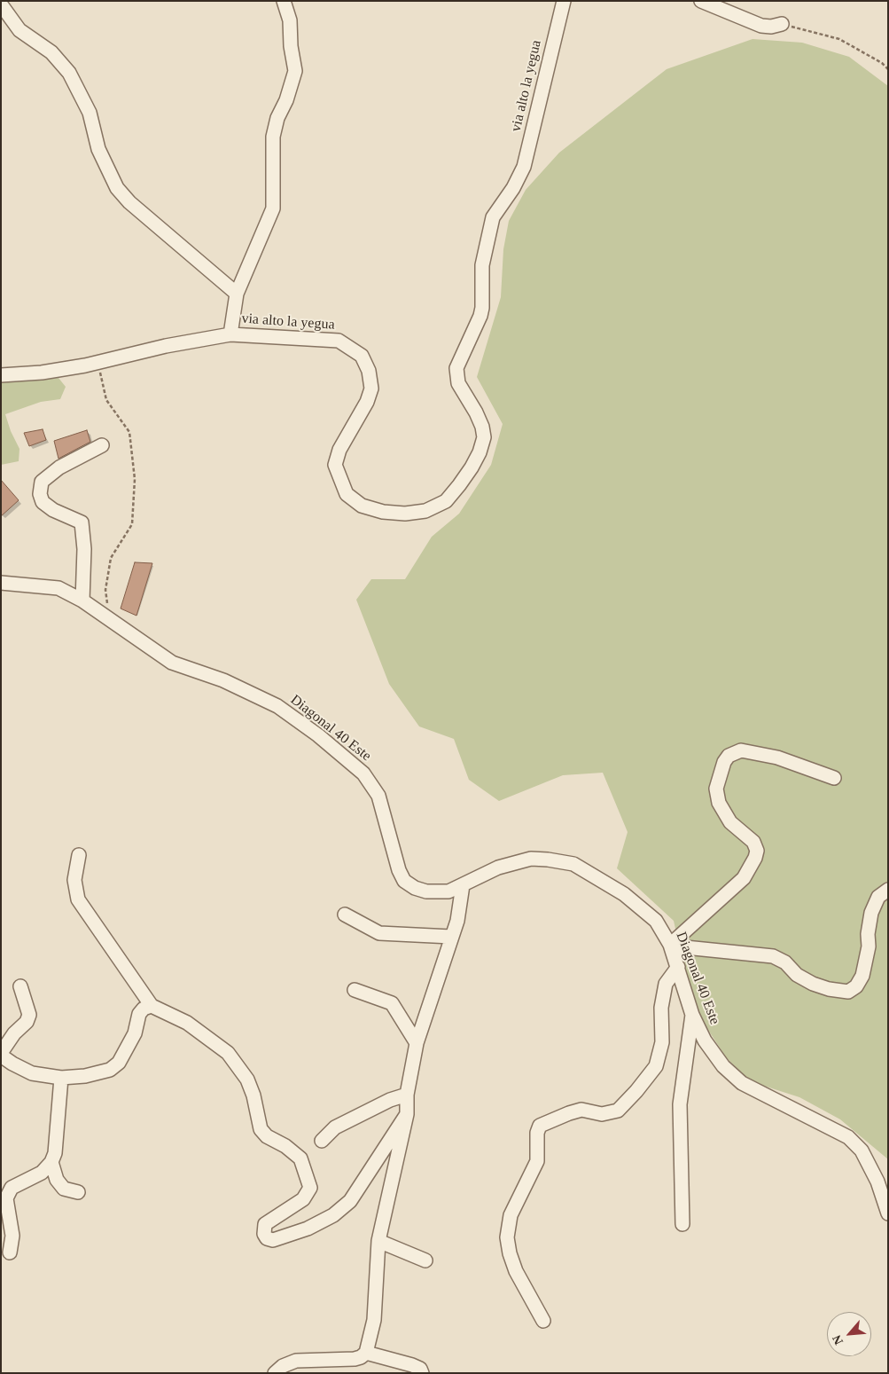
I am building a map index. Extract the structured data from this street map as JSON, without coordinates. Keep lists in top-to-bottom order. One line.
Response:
{"streets":{"street":["via alto la yegua","Diagonal 40 Este"]},"north":"bottom left"}
